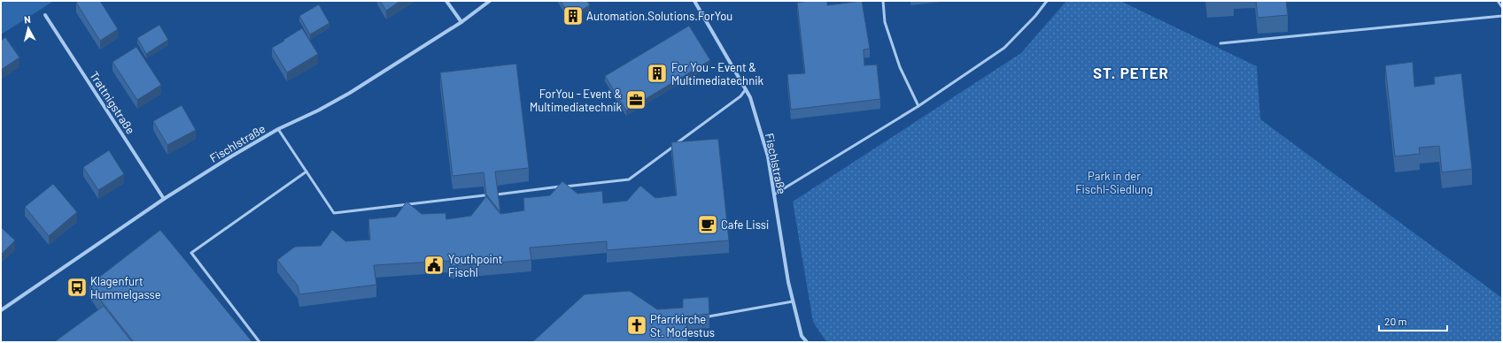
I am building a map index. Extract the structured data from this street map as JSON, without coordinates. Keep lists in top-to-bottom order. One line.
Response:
{"streets":{"street":["Trattnigstraße","Fischlstraße"]},"crossings":[["Trattnigstraße","Fischlstraße"]],"districts":["ST. PETER"],"parks":["Park in der Fischl-Siedlung"],"places":{"building":["Automation.Solutions.ForYou","For You - Event & Multimediatechnik"],"office":["ForYou - Event & Multimediatechnik"],"cafe":["Cafe Lissi"],"public building":["Youthpoint Fischl"],"bus stop":["Klagenfurt Hummelgasse"],"church":["Pfarrkirche St. Modestus"]},"scale_bar":"20 m","north":"top"}
